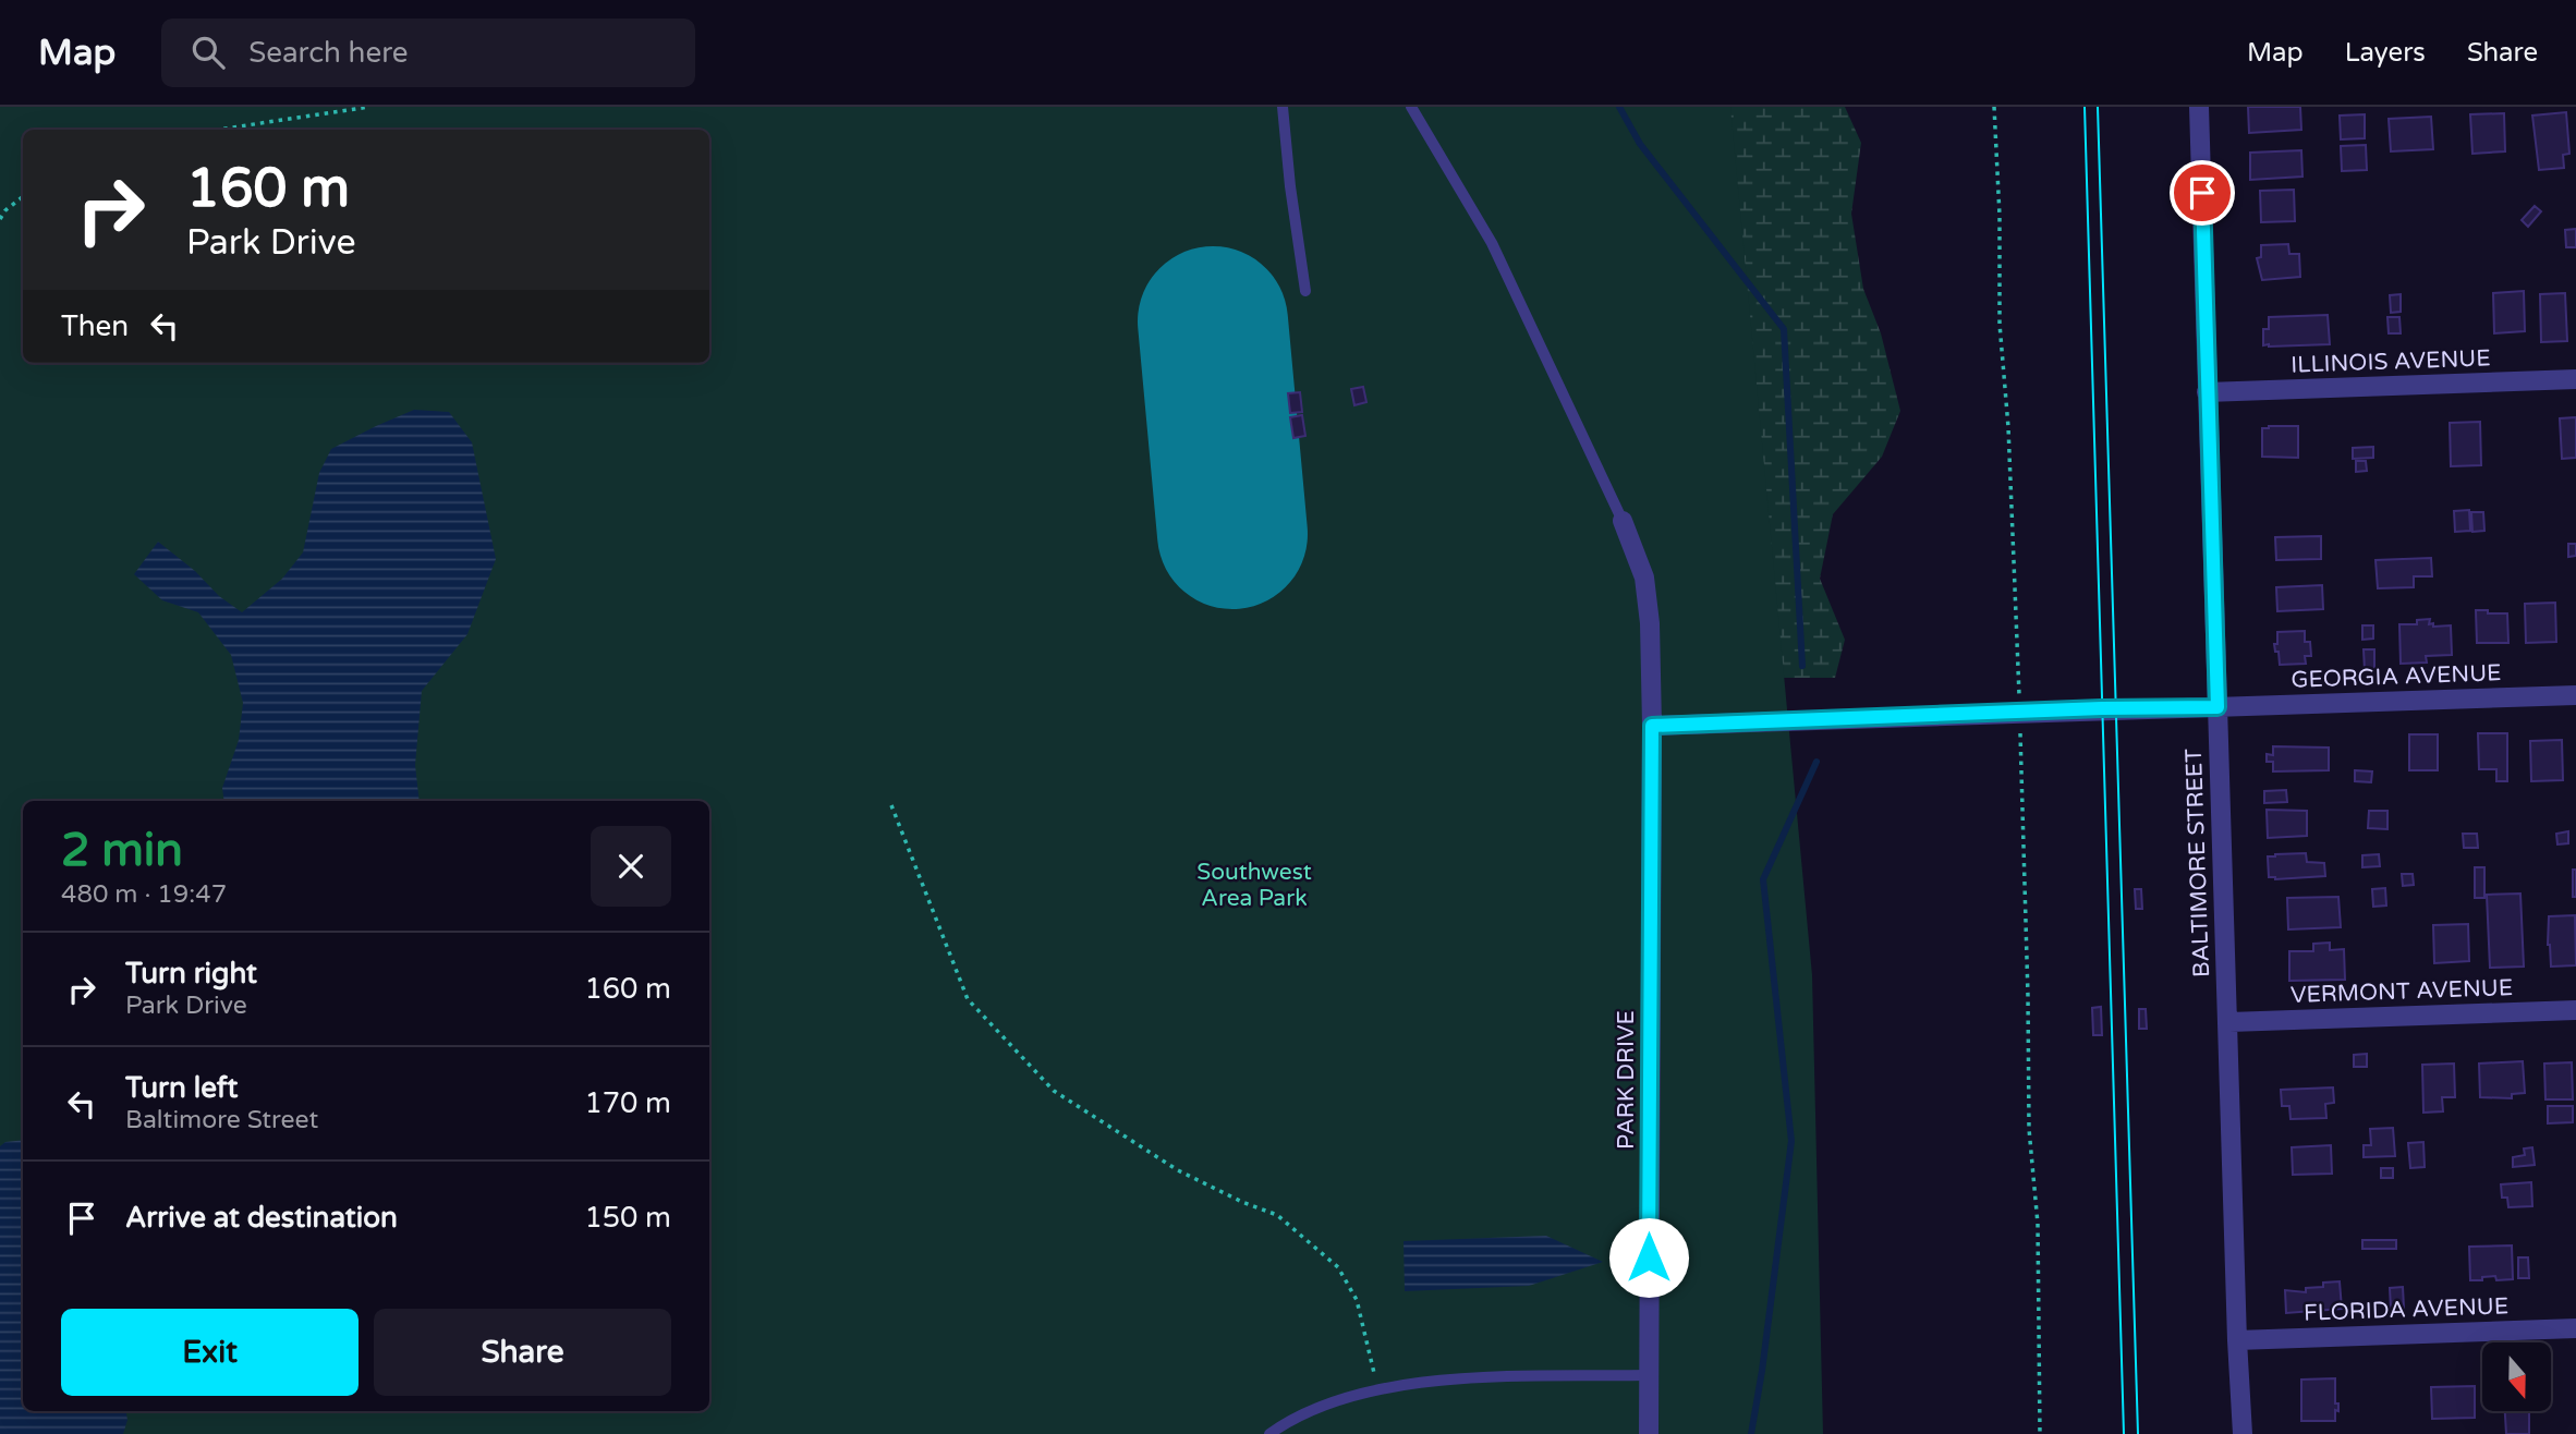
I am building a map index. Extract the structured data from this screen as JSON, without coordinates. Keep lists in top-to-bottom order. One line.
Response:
{"streets":{"street":["ILLINOIS AVENUE","GEORGIA AVENUE","BALTIMORE STREET","VERMONT AVENUE","PARK DRIVE","FLORIDA AVENUE"]},"crossings":[["ILLINOIS AVENUE","BALTIMORE STREET"],["GEORGIA AVENUE","BALTIMORE STREET"],["BALTIMORE STREET","VERMONT AVENUE"],["BALTIMORE STREET","FLORIDA AVENUE"]],"parks":["Southwest Area Park"],"north":"bottom","page":{"header":"Map","search":"Search here","nav":["Map","Layers","Share"],"turn":["160 m","Park Drive"],"then":"Then","heading":["2 min","480 m · 19:47"],"list":[{"name":"Turn right","note":"Park Drive","value":"160 m"},{"name":"Turn left","note":"Baltimore Street","value":"170 m"},{"name":"Arrive at destination","value":"150 m"}],"buttons":["Exit","Share"]}}
